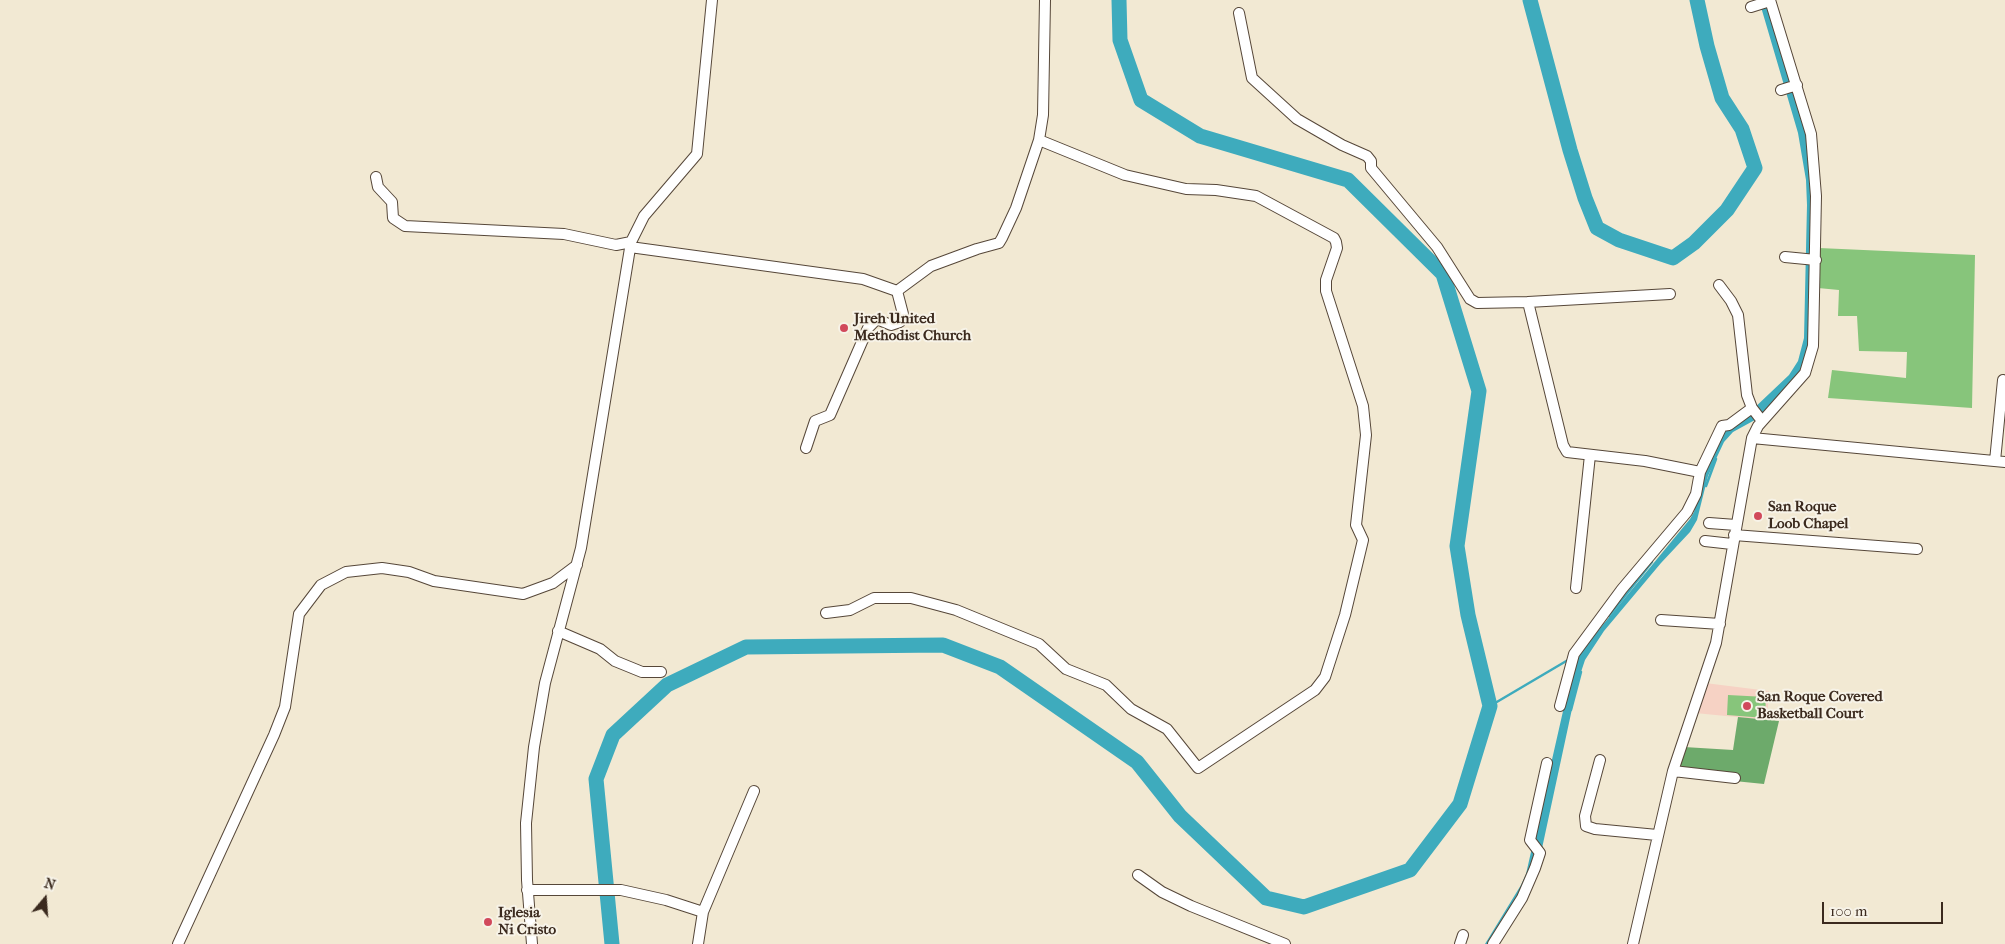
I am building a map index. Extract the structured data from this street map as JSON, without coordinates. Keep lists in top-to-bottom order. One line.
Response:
{"places":["Jireh United Methodist Church","San Roque Loob Chapel","San Roque Covered Basketball Court","Iglesia Ni Cristo"],"scale_bar":"100 m","north":"top"}
